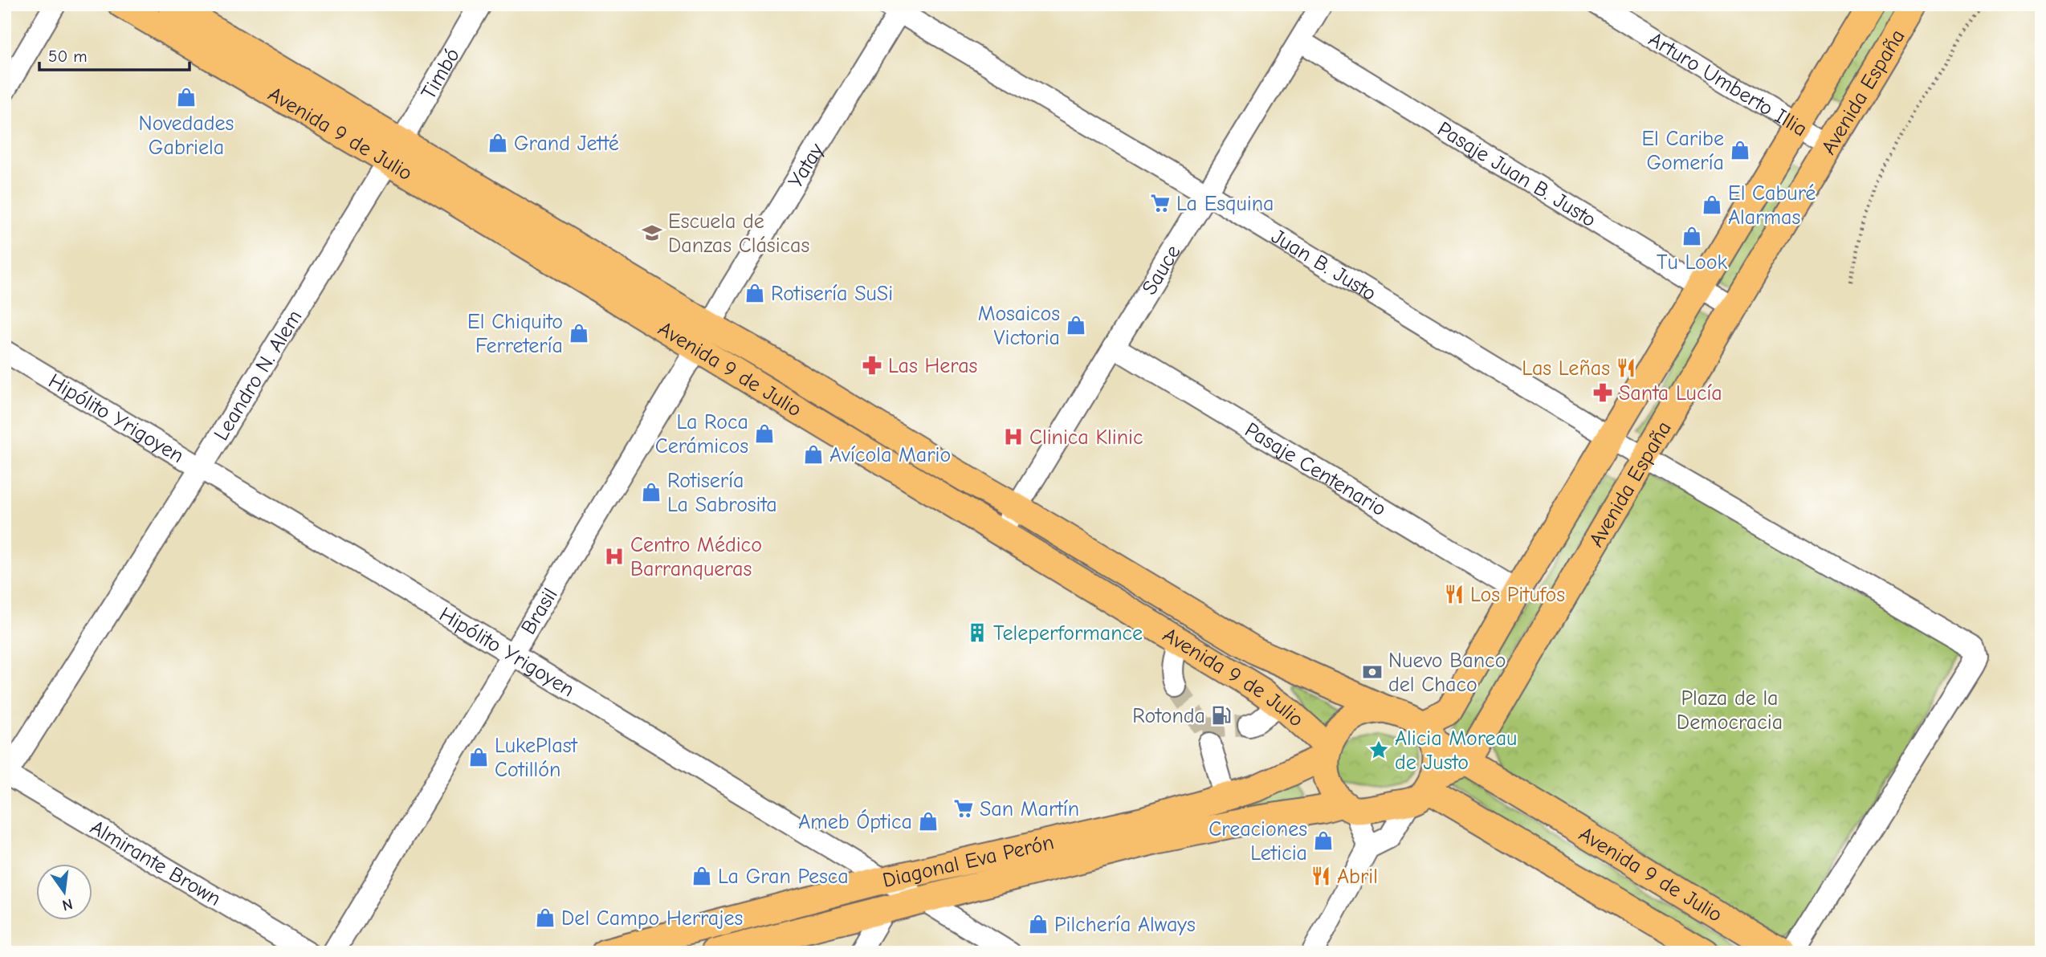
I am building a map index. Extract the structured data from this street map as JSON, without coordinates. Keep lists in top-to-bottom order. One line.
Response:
{"streets":{"main road":["Avenida España","Avenida 9 de Julio","Diagonal Eva Perón"],"street":["Timbó","Arturo Umberto Illia","Yatay","Pasaje Juan B. Justo","Juan B. Justo","Sauce","Leandro N. Alem","Hipólito Yrigoyen","Pasaje Centenario","Brasil","Almirante Brown"]},"crossings":[["Timbó","Avenida 9 de Julio"],["Timbó","Leandro N. Alem"],["Arturo Umberto Illia","Avenida España"],["Avenida España","Avenida 9 de Julio"],["Avenida España","Pasaje Juan B. Justo"],["Avenida España","Juan B. Justo"],["Avenida España","Pasaje Centenario"],["Avenida España","Diagonal Eva Perón"],["Avenida 9 de Julio","Yatay"],["Avenida 9 de Julio","Sauce"],["Avenida 9 de Julio","Leandro N. Alem"],["Avenida 9 de Julio","Brasil"],["Avenida 9 de Julio","Diagonal Eva Perón"],["Yatay","Juan B. Justo"],["Yatay","Brasil"],["Pasaje Juan B. Justo","Sauce"],["Juan B. Justo","Sauce"],["Sauce","Pasaje Centenario"],["Leandro N. Alem","Hipólito Yrigoyen"],["Leandro N. Alem","Almirante Brown"],["Hipólito Yrigoyen","Brasil"],["Hipólito Yrigoyen","Diagonal Eva Perón"]],"parks":["Plaza de la Democracia"],"places":{"shop":["Novedades Gabriela","Grand Jetté","El Caribe Gomería","El Caburé Alarmas","Tu Look","Rotisería SuSi","Mosaicos Victoria","El Chiquito Ferretería","La Roca Cerámicos","Avícola Mario","Rotisería La Sabrosita","LukePlast Cotillón","Ameb Óptica","Creaciones Leticia","La Gran Pesca","Del Campo Herrajes","Pilchería Always"],"supermarket":["La Esquina","San Martín"],"school or university":["Escuela de Danzas Clásicas"],"pharmacy":["Las Heras","Santa Lucía"],"restaurant":["Las Leñas","Los Pitufos","Abril"],"hospital":["Clinica Klinic","Centro Médico Barranqueras"],"building":["Teleperformance"],"bank":["Nuevo Banco del Chaco"],"fuel station":["Rotonda"],"place":["Alicia Moreau de Justo"]},"scale_bar":"50 m","north":"bottom"}
